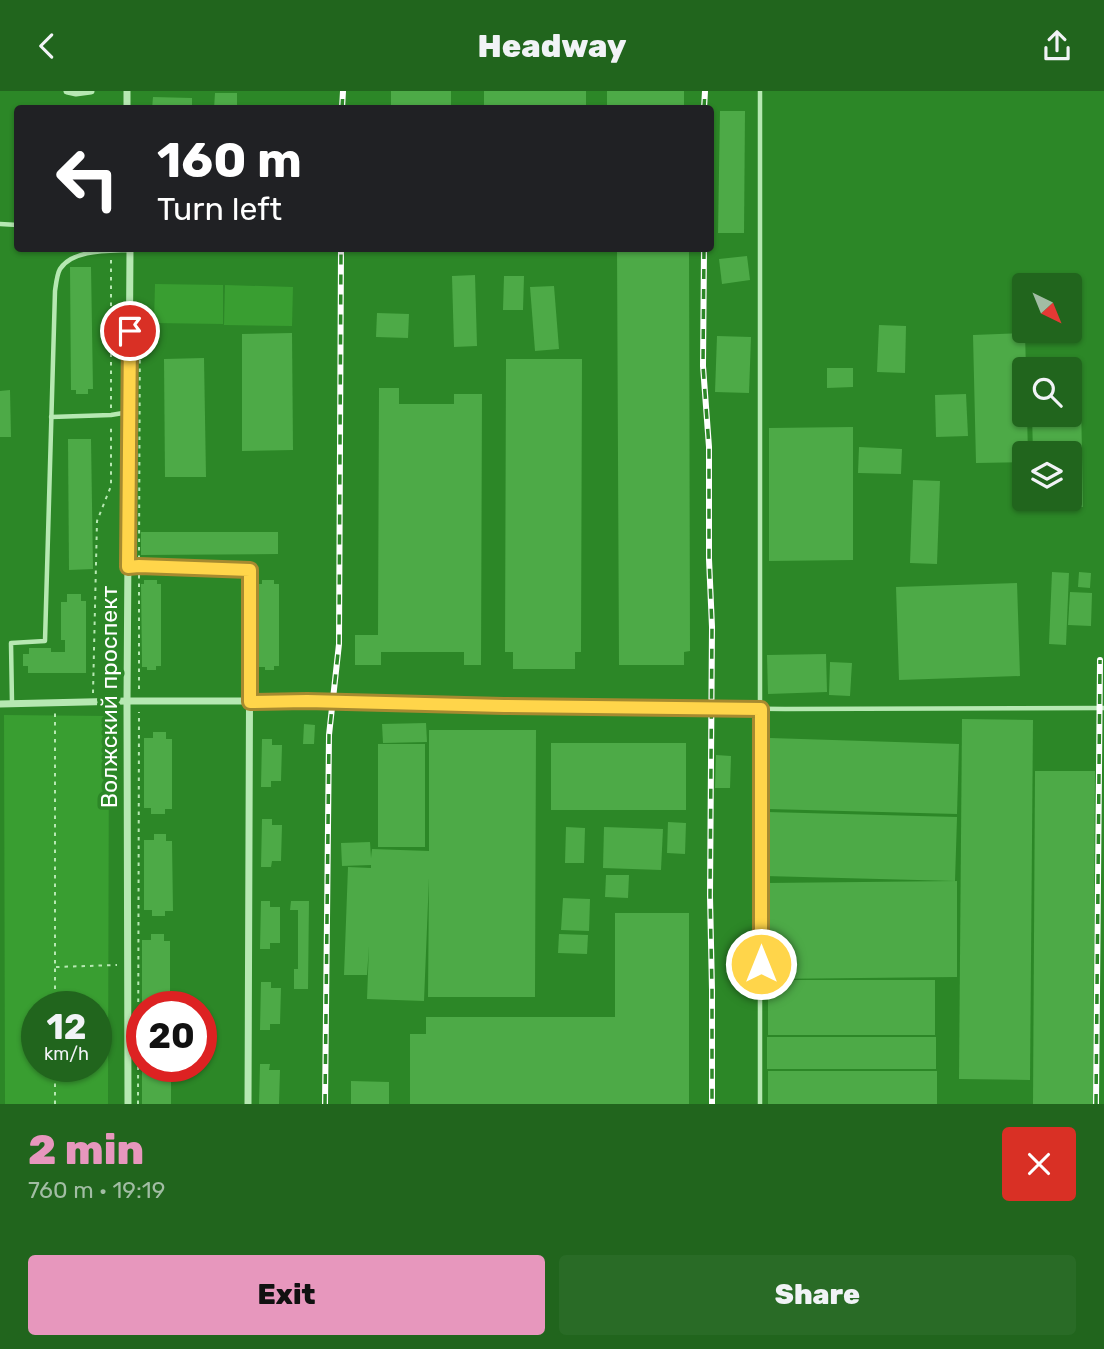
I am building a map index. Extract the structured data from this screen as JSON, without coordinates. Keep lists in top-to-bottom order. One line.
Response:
{"streets":{"street":["Волжский проспект"]},"north":"bottom right","page":{"header":"Headway","turn":["160 m","Turn left"],"speed":"12 km/h","limit":"20","heading":["2 min","760 m · 19:19"],"buttons":["Exit","Share"]}}
